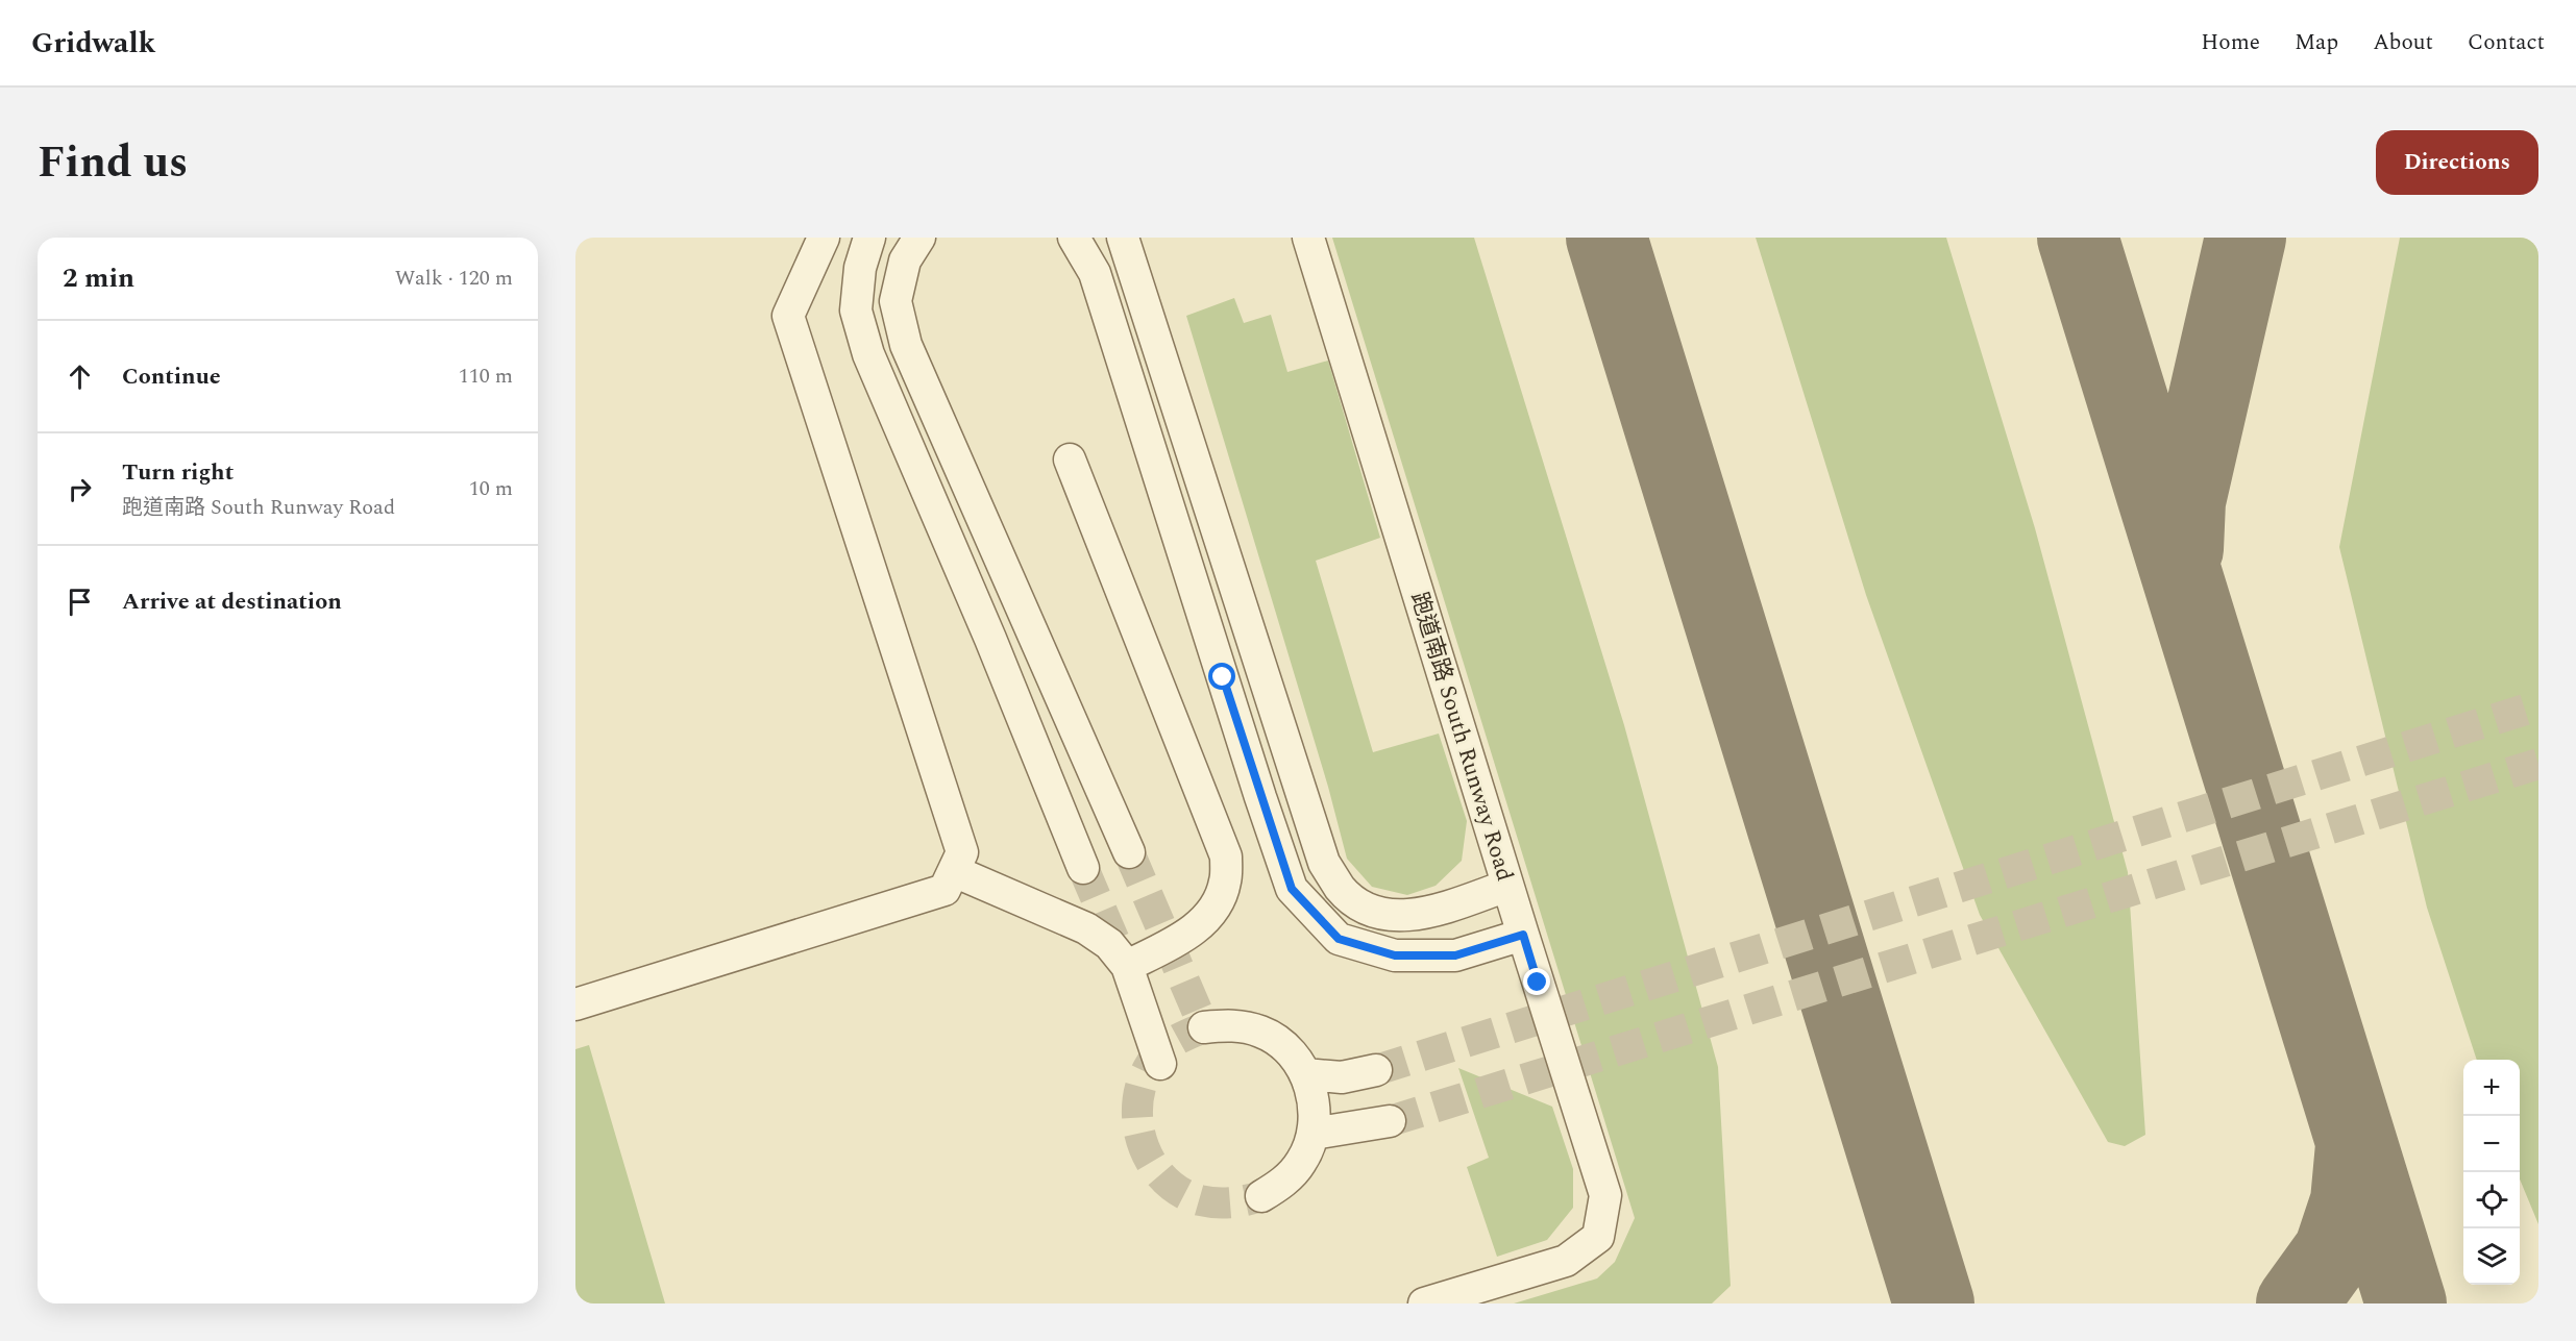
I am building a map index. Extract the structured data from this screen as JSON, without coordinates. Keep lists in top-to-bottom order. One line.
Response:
{"streets":{"lane":["跑道南路 South Runway Road"]},"page":{"header":"Gridwalk","nav":["Home","Map","About","Contact"],"title":"Find us","buttons":"Directions","heading":["2 min","Walk · 120 m"],"list":[["Continue","110 m"],["Turn right","跑道南路 South Runway Road","10 m"],"Arrive at destination"],"map_buttons":["+","−"]}}
